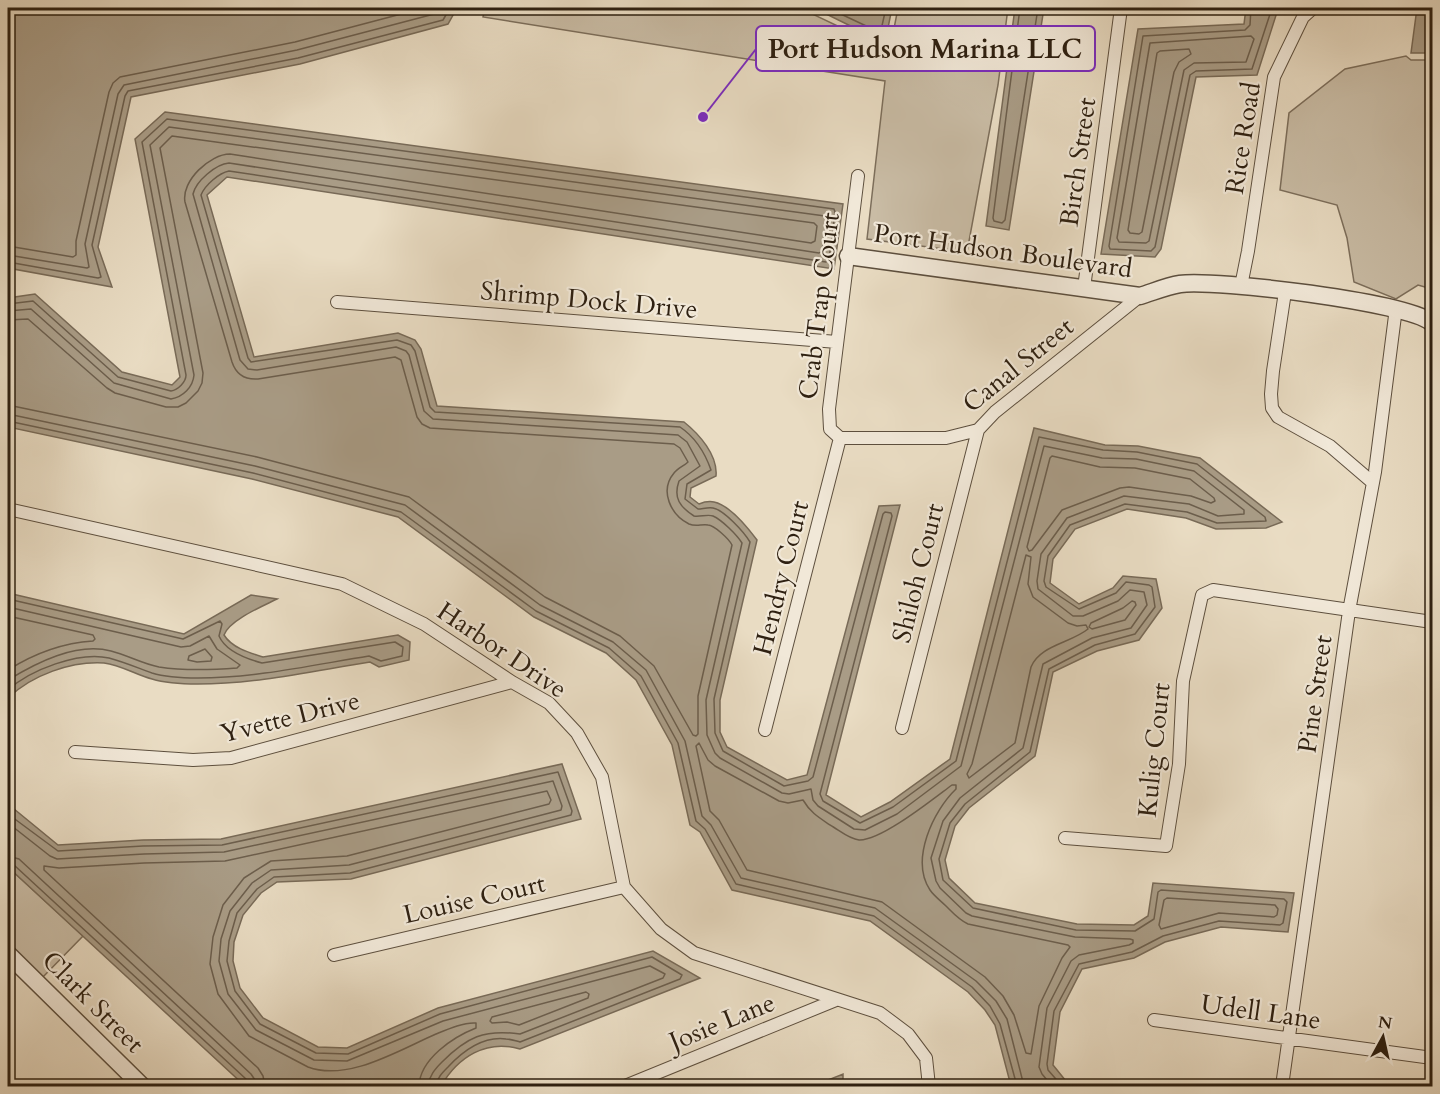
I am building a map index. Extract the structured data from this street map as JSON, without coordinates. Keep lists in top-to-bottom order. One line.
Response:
{"streets":{"street":["Rice Road","Birch Street","Port Hudson Boulevard","Shrimp Dock Drive","Crab Trap Court","Canal Street","Shiloh Court","Hendry Court","Harbor Drive","Pine Street","Yvette Drive","Kulig Court","Louise Court","Clark Street","Udell Lane","Josie Lane"]},"crossings":[["Rice Road","Port Hudson Boulevard"],["Birch Street","Port Hudson Boulevard"],["Port Hudson Boulevard","Crab Trap Court"],["Port Hudson Boulevard","Canal Street"],["Port Hudson Boulevard","Pine Street"],["Shrimp Dock Drive","Crab Trap Court"],["Crab Trap Court","Canal Street"],["Crab Trap Court","Hendry Court"],["Canal Street","Shiloh Court"],["Canal Street","Hendry Court"],["Harbor Drive","Yvette Drive"],["Harbor Drive","Louise Court"],["Pine Street","Kulig Court"],["Pine Street","Udell Lane"]],"places":["Port Hudson Marina LLC"],"north":"top"}
